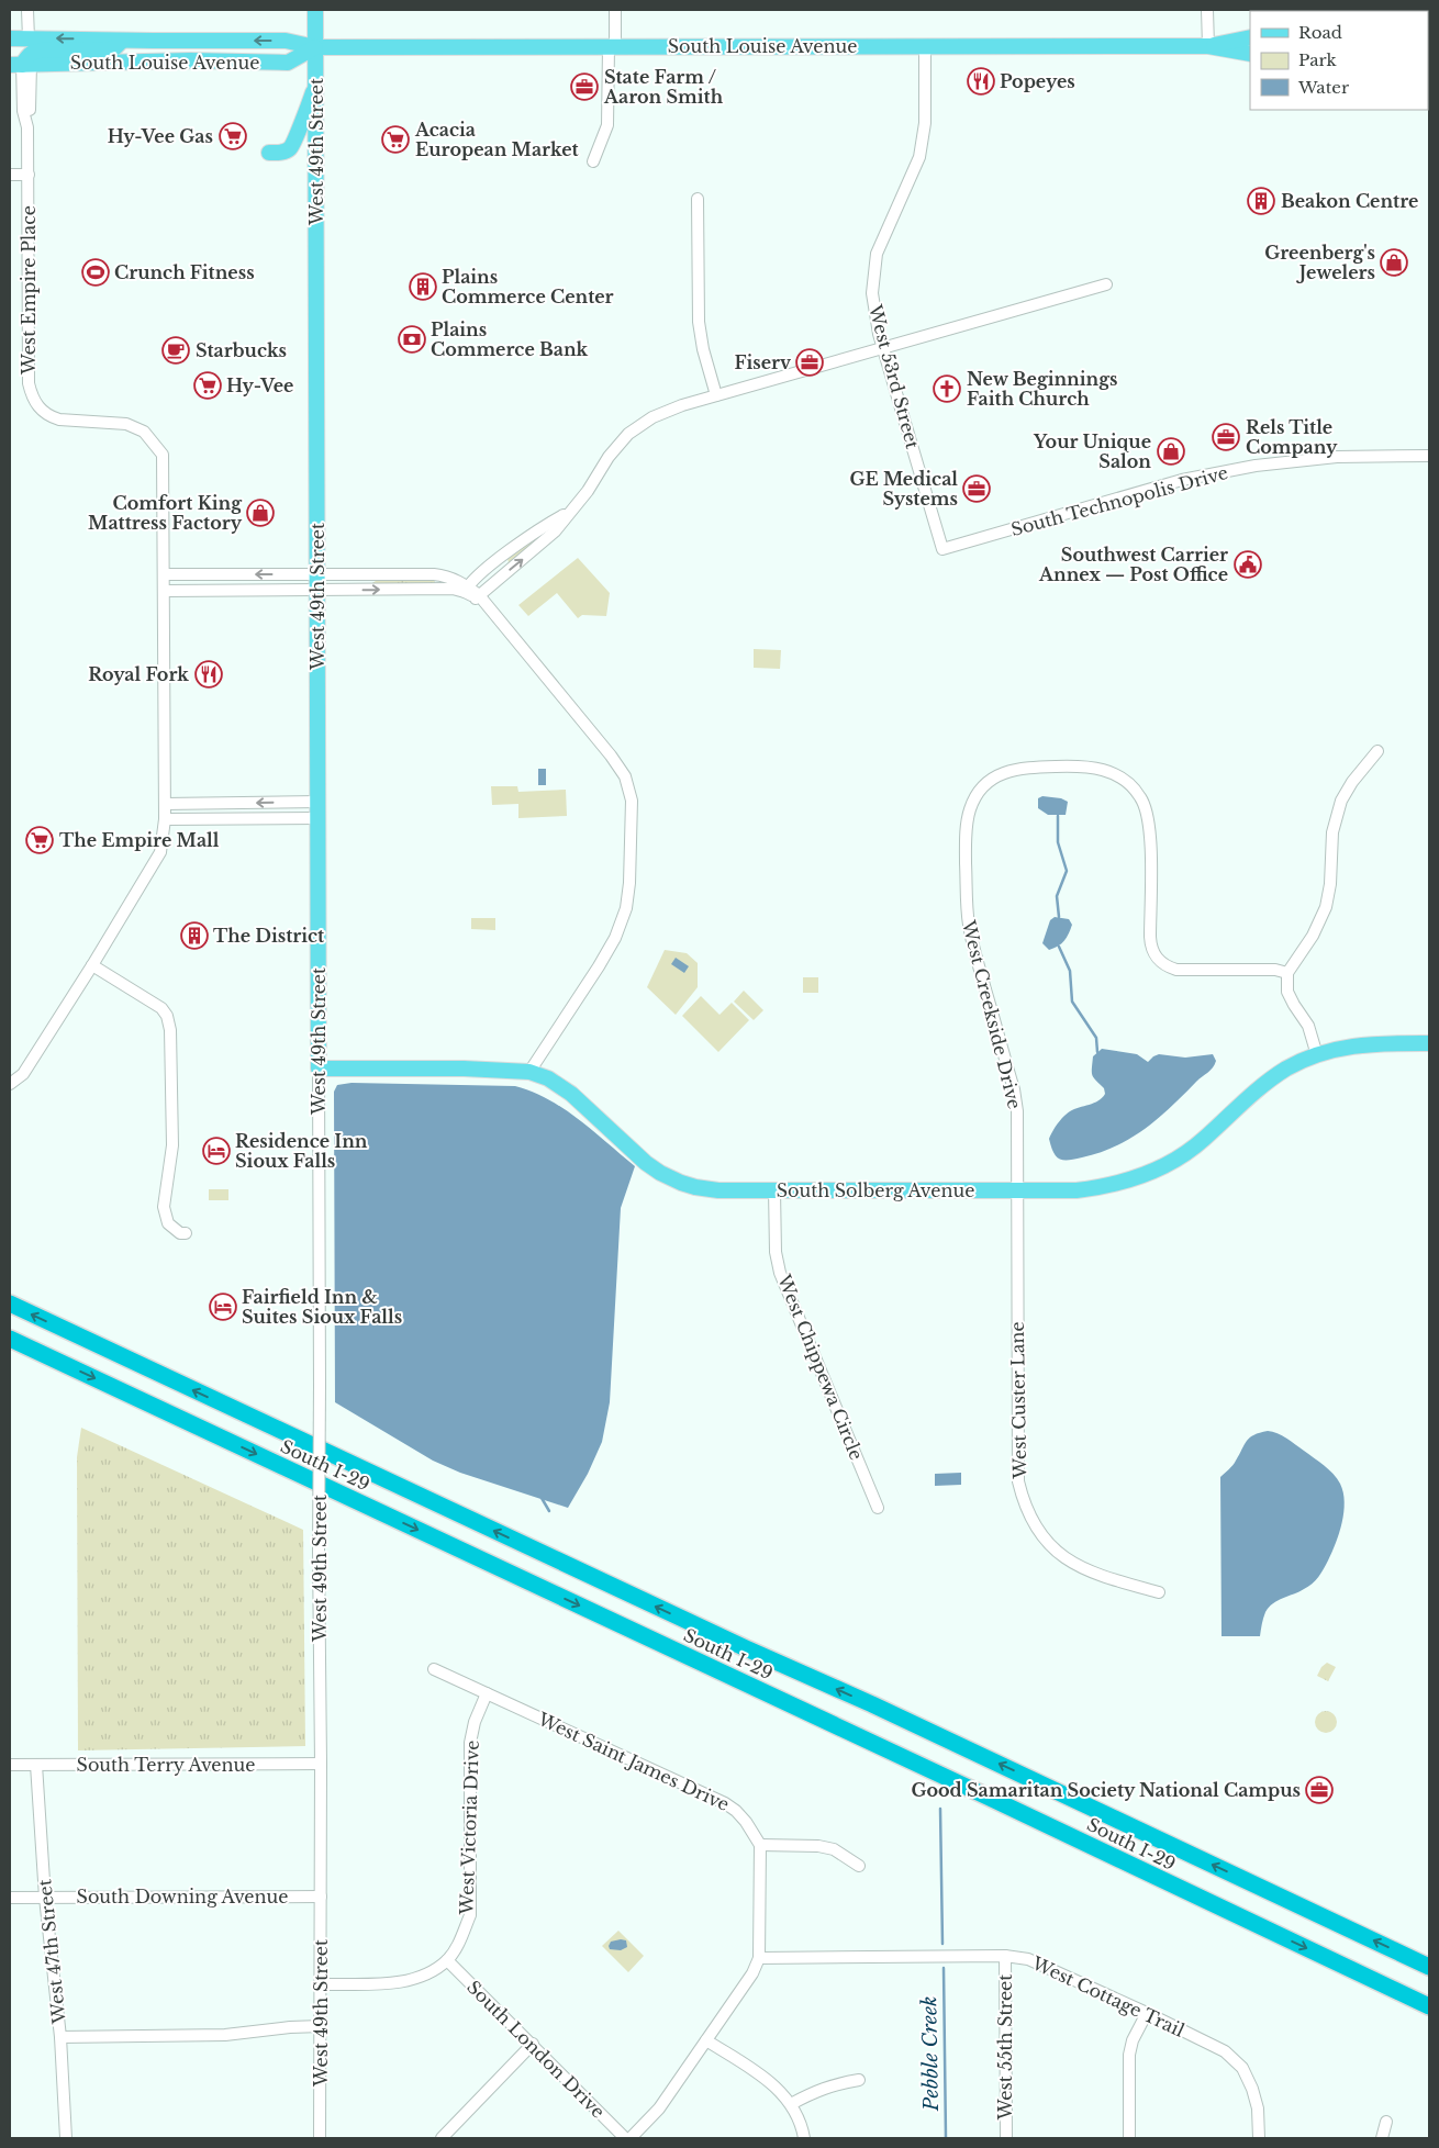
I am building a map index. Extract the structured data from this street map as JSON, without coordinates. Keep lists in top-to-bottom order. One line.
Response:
{"streets":{"highway":["South I-29"],"main road":["South Louise Avenue","West 49th Street","South Solberg Avenue"],"street":["West Empire Place","West 53rd Street","South Technopolis Drive","West Creekside Drive","West Chippewa Circle","West Custer Lane","West Saint James Drive","South Terry Avenue","West Victoria Drive","South Downing Avenue","West 47th Street","West Cottage Trail","West 55th Street","South London Drive"]},"crossings":[["South Louise Avenue","West 49th Street"],["South Louise Avenue","West Empire Place"],["South Louise Avenue","West 53rd Street"],["West 49th Street","South Solberg Avenue"],["West 49th Street","South Terry Avenue"],["West 49th Street","West Victoria Drive"],["West 49th Street","South Downing Avenue"],["West 53rd Street","South Technopolis Drive"],["West Creekside Drive","South Solberg Avenue"],["West Creekside Drive","West Custer Lane"],["South Solberg Avenue","West Chippewa Circle"],["South Solberg Avenue","West Custer Lane"],["West Saint James Drive","West Victoria Drive"],["South Terry Avenue","West 47th Street"],["West Victoria Drive","South London Drive"],["South Downing Avenue","West 47th Street"],["West Cottage Trail","West 55th Street"]],"water":["Pebble Creek"],"places":{"restaurant":["Popeyes","Royal Fork"],"office":["State Farm / Aaron Smith","Fiserv","Rels Title Company","GE Medical Systems","Good Samaritan Society National Campus"],"supermarket":["Hy-Vee Gas","Acacia European Market","Hy-Vee","The Empire Mall"],"building":["Beakon Centre","Plains Commerce Center","The District"],"shop":["Greenberg's Jewelers","Your Unique Salon","Comfort King Mattress Factory"],"sports":["Crunch Fitness"],"bank":["Plains Commerce Bank"],"cafe":["Starbucks"],"church":["New Beginnings Faith Church"],"public building":["Southwest Carrier Annex — Post Office"],"hotel":["Residence Inn Sioux Falls","Fairfield Inn & Suites Sioux Falls"]},"legend":["Road","Park","Water"]}
